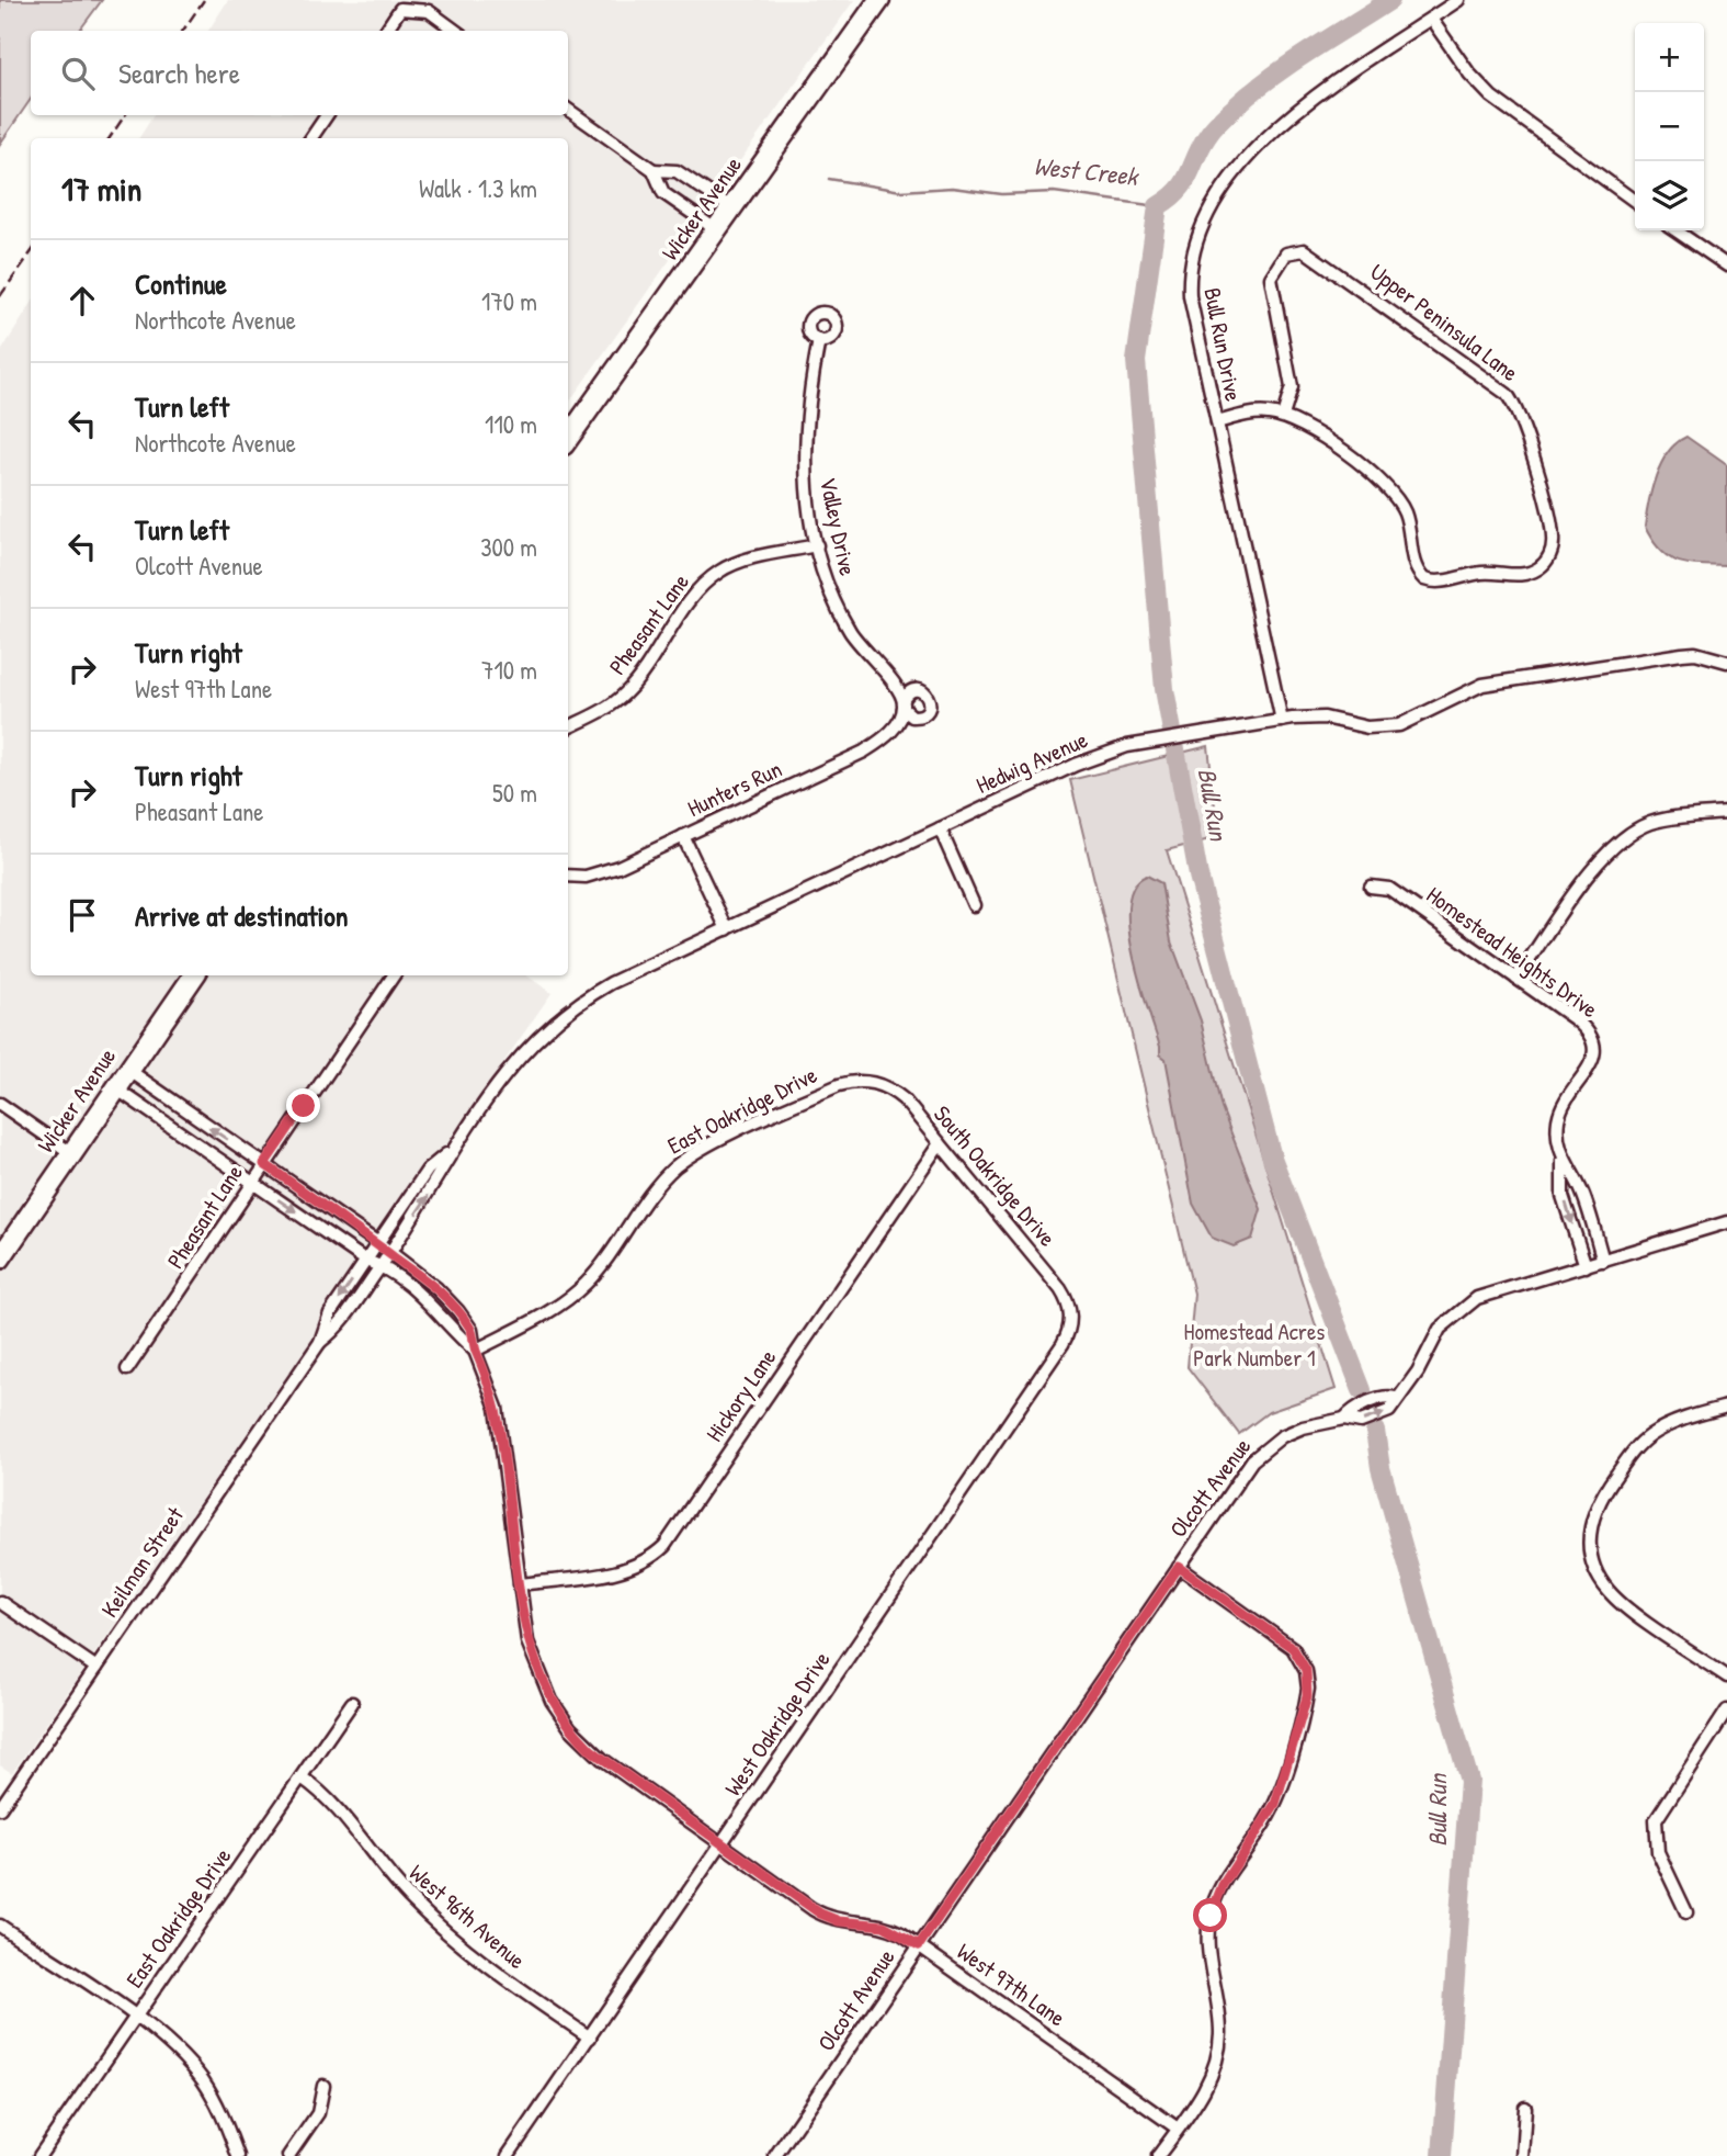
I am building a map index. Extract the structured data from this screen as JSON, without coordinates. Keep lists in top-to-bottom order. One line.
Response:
{"streets":{"highway":["Wicker Avenue"],"street":["Upper Peninsula Lane","Bull Run Drive","Valley Drive","Pheasant Lane","Hedwig Avenue","Hunters Run","Homestead Heights Drive","East Oakridge Drive","South Oakridge Drive","Hickory Lane","Olcott Avenue","Keilman Street","West Oakridge Drive","West 96th Avenue","West 97th Lane"]},"crossings":[["Wicker Avenue","West 97th Lane"],["Bull Run Drive","Hedwig Avenue"],["Valley Drive","Pheasant Lane"],["Valley Drive","Hunters Run"],["Pheasant Lane","West 97th Lane"],["Hedwig Avenue","Keilman Street"],["Hedwig Avenue","West 97th Lane"],["Homestead Heights Drive","Olcott Avenue"],["East Oakridge Drive","South Oakridge Drive"],["East Oakridge Drive","West 96th Avenue"],["East Oakridge Drive","West 97th Lane"],["South Oakridge Drive","Hickory Lane"],["South Oakridge Drive","West Oakridge Drive"],["Hickory Lane","West 97th Lane"],["Olcott Avenue","West 97th Lane"],["Keilman Street","West 97th Lane"],["West Oakridge Drive","West 96th Avenue"],["West Oakridge Drive","West 97th Lane"]],"water":["West Creek","Bull Run"],"parks":["Homestead Acres Park Number 1"],"page":{"map_buttons":["+","−"],"search":"Search here","heading":["17 min","Walk · 1.3 km"],"list":[["Continue","Northcote Avenue","170 m"],["Turn left","Northcote Avenue","110 m"],["Turn left","Olcott Avenue","300 m"],["Turn right","West 97th Lane","710 m"],["Turn right","Pheasant Lane","50 m"],"Arrive at destination"]}}
